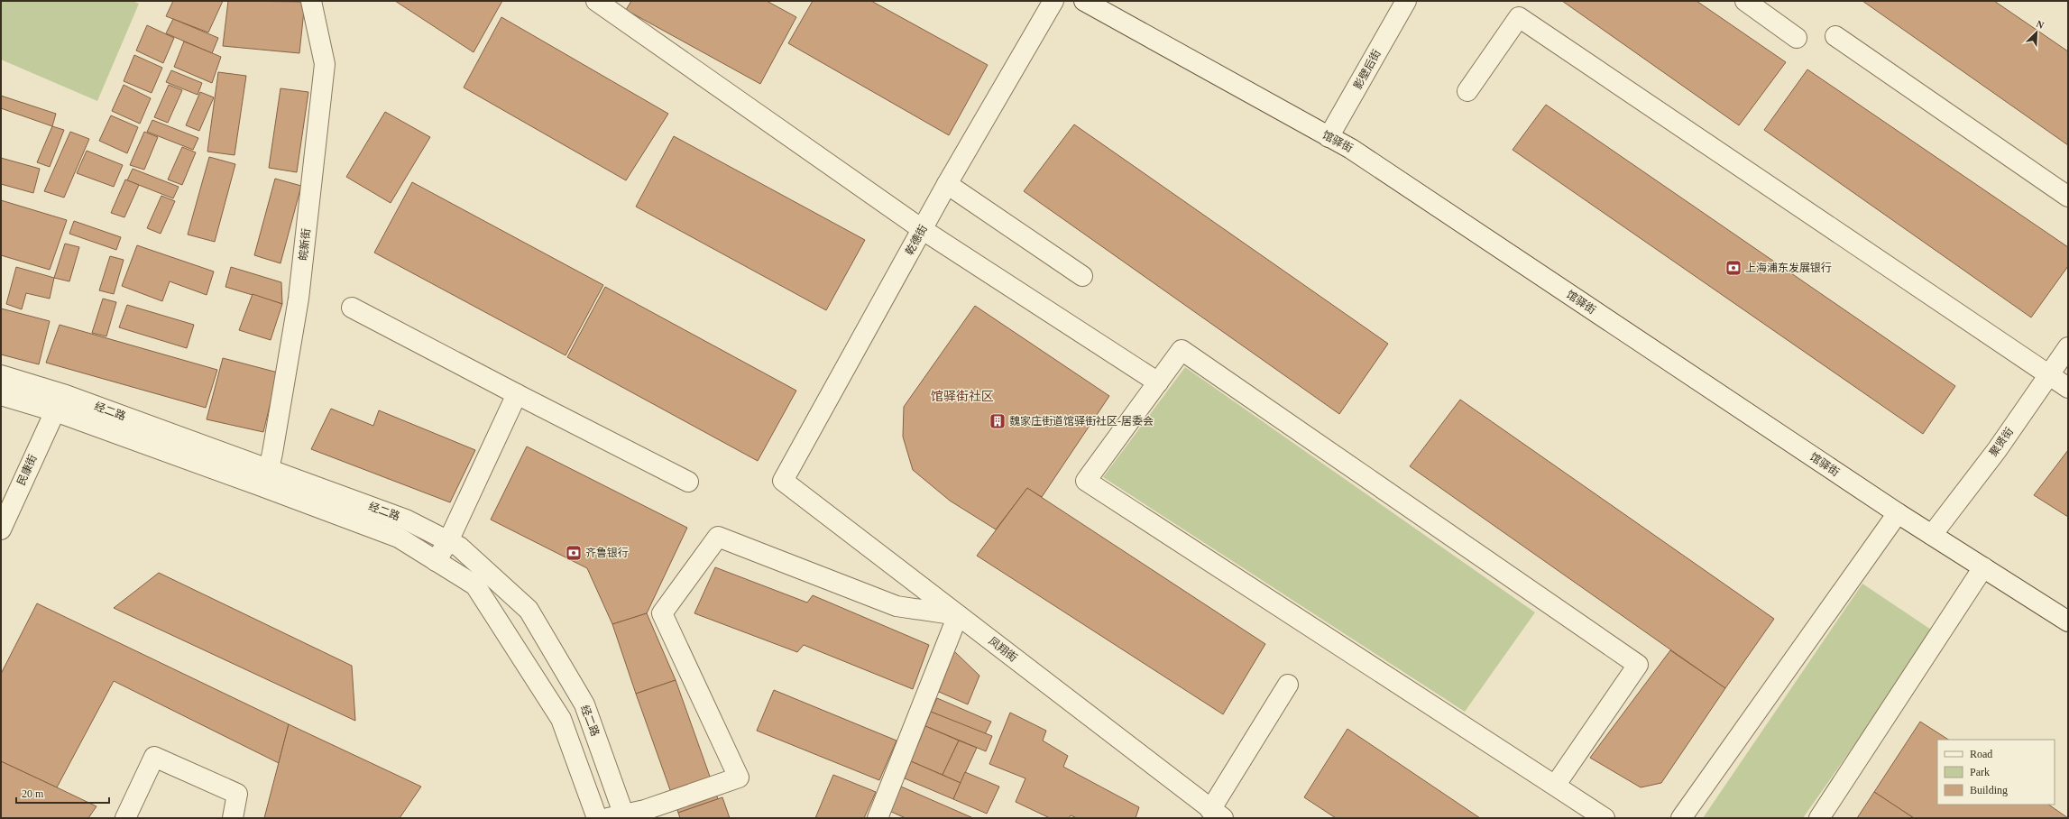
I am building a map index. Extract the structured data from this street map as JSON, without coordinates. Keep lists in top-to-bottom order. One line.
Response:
{"streets":{"street":["影壁后街","馆驿街","乾德街","皖新街","经二路","聚贤街","民康街","凤翔街"]},"crossings":[["影壁后街","馆驿街"],["馆驿街","聚贤街"],["乾德街","凤翔街"],["皖新街","经二路"],["经二路","民康街"]],"districts":["馆驿街社区"],"places":{"bank":["上海浦东发展银行","齐鲁银行"],"building":["魏家庄街道馆驿街社区-居委会"]},"legend":["Road","Park","Building"],"scale_bar":"20 m","north":"top right"}
